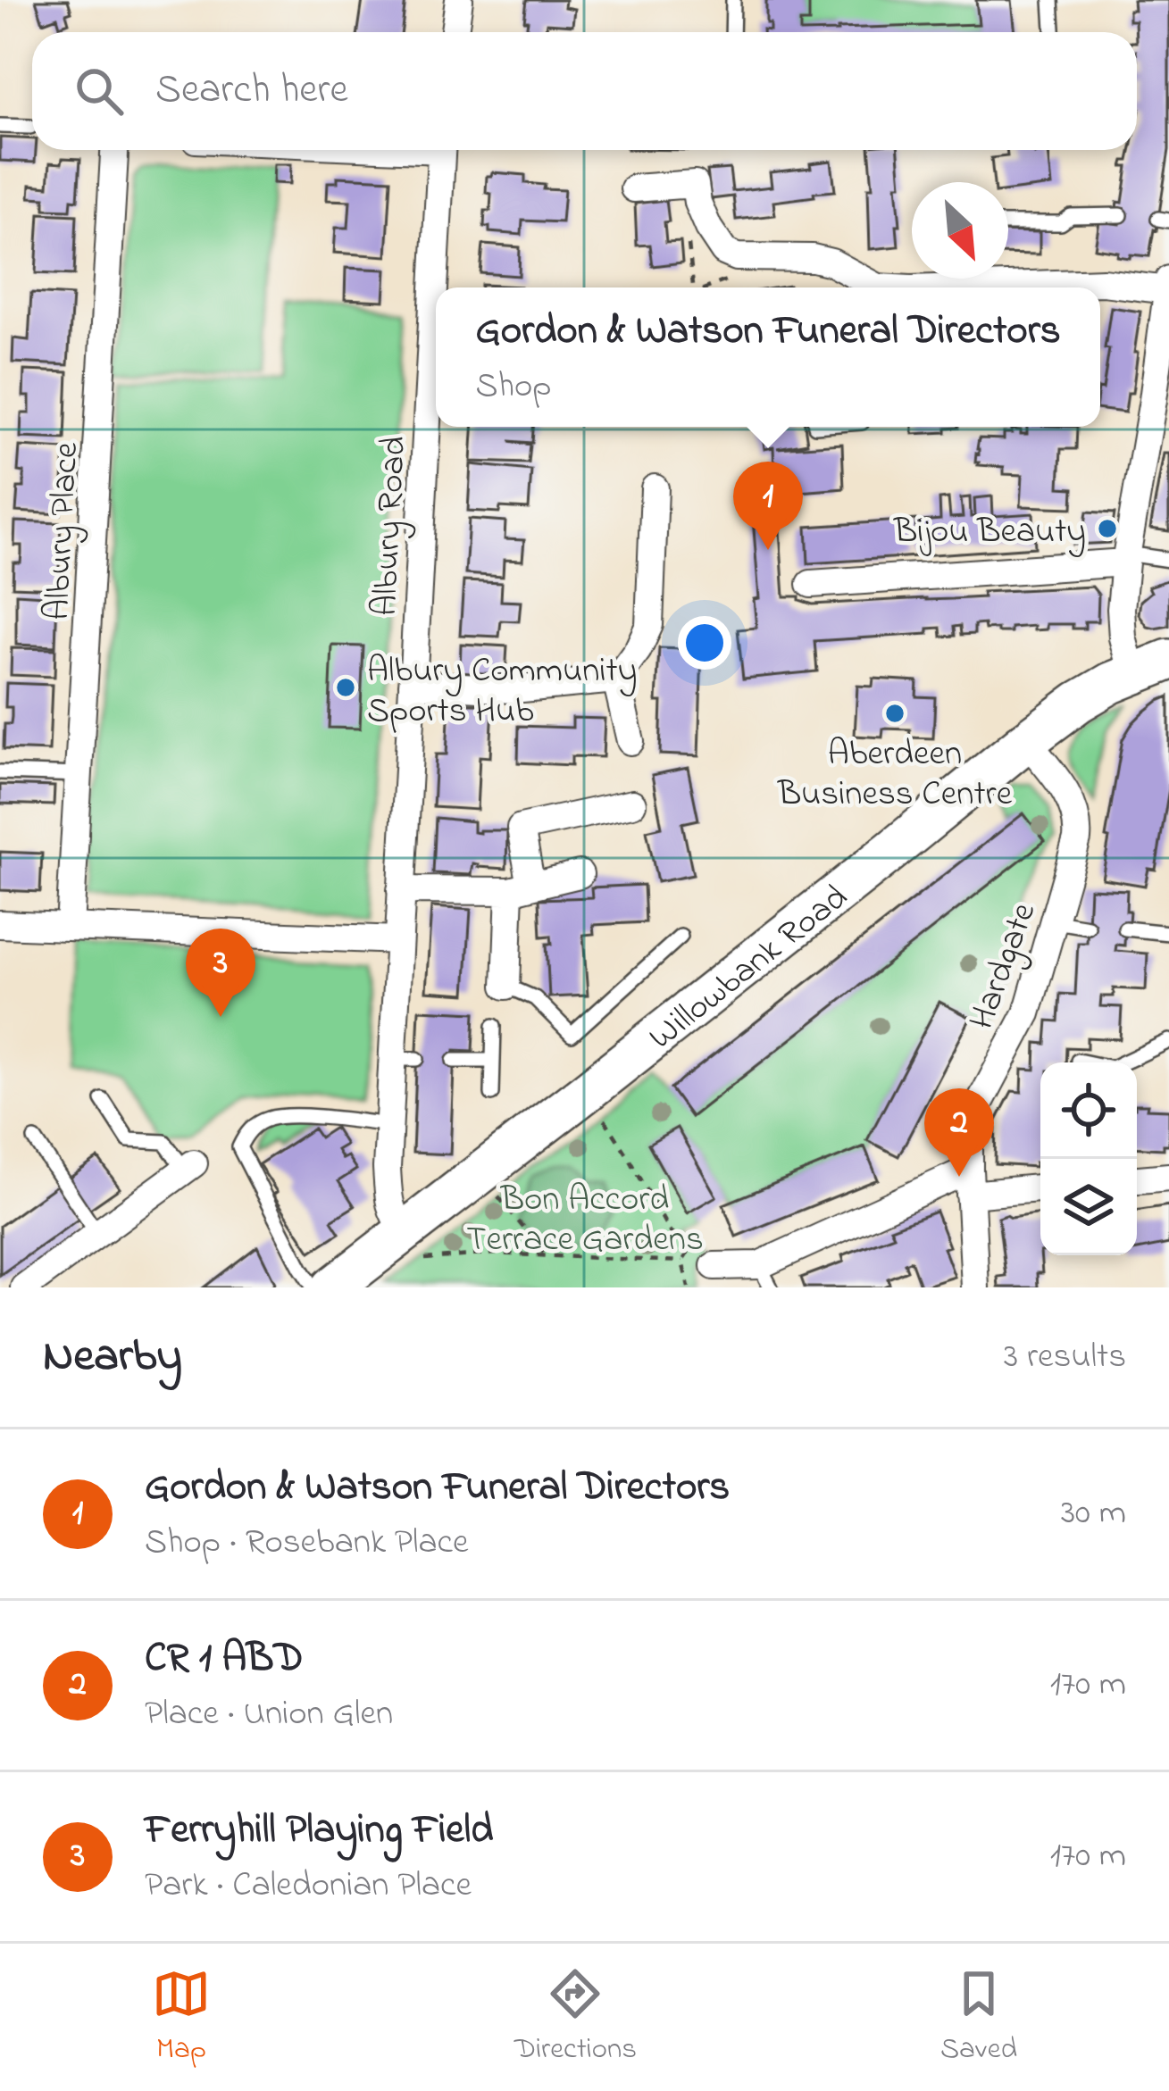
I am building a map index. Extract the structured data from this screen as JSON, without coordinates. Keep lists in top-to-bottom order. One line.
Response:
{"streets":{"street":["Albury Road","Albury Place","Hardgate","Willowbank Road"]},"crossings":[["Albury Road","Willowbank Road"],["Hardgate","Willowbank Road"]],"parks":["Bon Accord Terrace Gardens"],"places":["Bijou Beauty","Albury Community Sports Hub","Aberdeen Business Centre"],"north":"bottom right","page":{"search":"Search here","popup":["Gordon & Watson Funeral Directors","Shop"],"pins":["1","3","2"],"heading":["Nearby","3 results"],"list":[{"mark":"1","name":"Gordon & Watson Funeral Directors","note":"Shop · Rosebank Place","value":"30 m"},{"mark":"2","name":"CR 1 ABD","note":"Place · Union Glen","value":"170 m"},{"mark":"3","name":"Ferryhill Playing Field","note":"Park · Caledonian Place","value":"170 m"}],"nav":["Map","Directions","Saved"]}}
